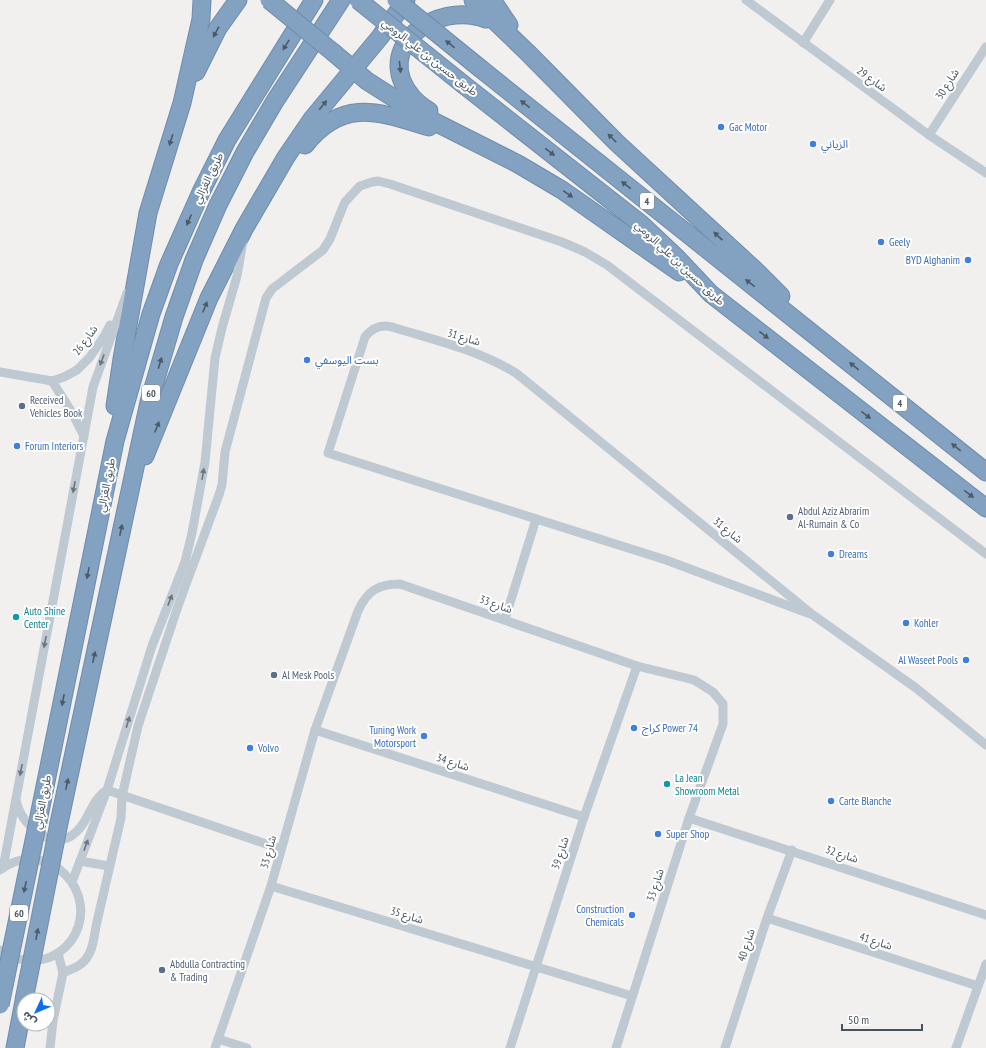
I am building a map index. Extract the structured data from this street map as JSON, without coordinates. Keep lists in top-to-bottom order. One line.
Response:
{"streets":{"highway":["طريق حسين بن علي الرومي","طريق الغزالي","4","60"],"street":["شارع 29","شارع 30","شارع 31","شارع 26","شارع 33","شارع 34","شارع 39","32 شارع","شارع 35","شارع 41","شارع 40"]},"crossings":[["شارع 29","شارع 30"],["شارع 33","شارع 34"],["شارع 33","شارع 39"],["شارع 33","32 شارع"],["شارع 33","شارع 35"],["شارع 34","شارع 39"],["شارع 39","شارع 35"],["32 شارع","شارع 40"],["شارع 41","شارع 40"]],"places":["Gac Motor","الزياني","Geely","BYD Alghanim","بست اليوسفي","Received Vehicles Book","Forum Interiors","Abdul Aziz Abrarim Al-Rumain & Co","Dreams","Auto Shine Center","Kohler","Al Waseet Pools","Al Mesk Pools","كراج Power 74","Tuning Work Motorsport","Volvo","La Jean Showroom Metal","Carte Blanche","Super Shop","Construction Chemicals","Abdulla Contracting & Trading"],"scale_bar":"50 m","north":"bottom left"}
